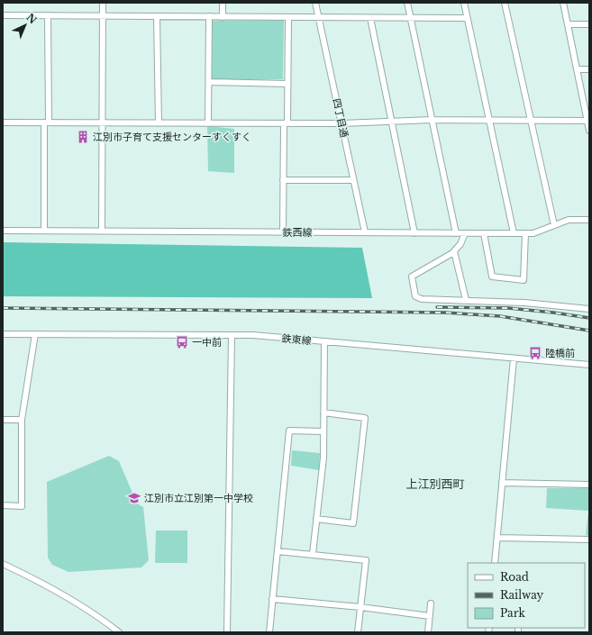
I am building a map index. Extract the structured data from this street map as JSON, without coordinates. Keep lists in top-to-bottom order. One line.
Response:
{"streets":{"street":["四丁目通","鉄西線","鉄東線"]},"crossings":[["四丁目通","鉄西線"]],"districts":["上江別西町"],"places":{"building":["江別市子育て支援センターすくすく"],"bus stop":["一中前","陸橋前"],"school or university":["江別市立江別第一中学校"]},"legend":["Road","Railway","Park"],"north":"top right"}
